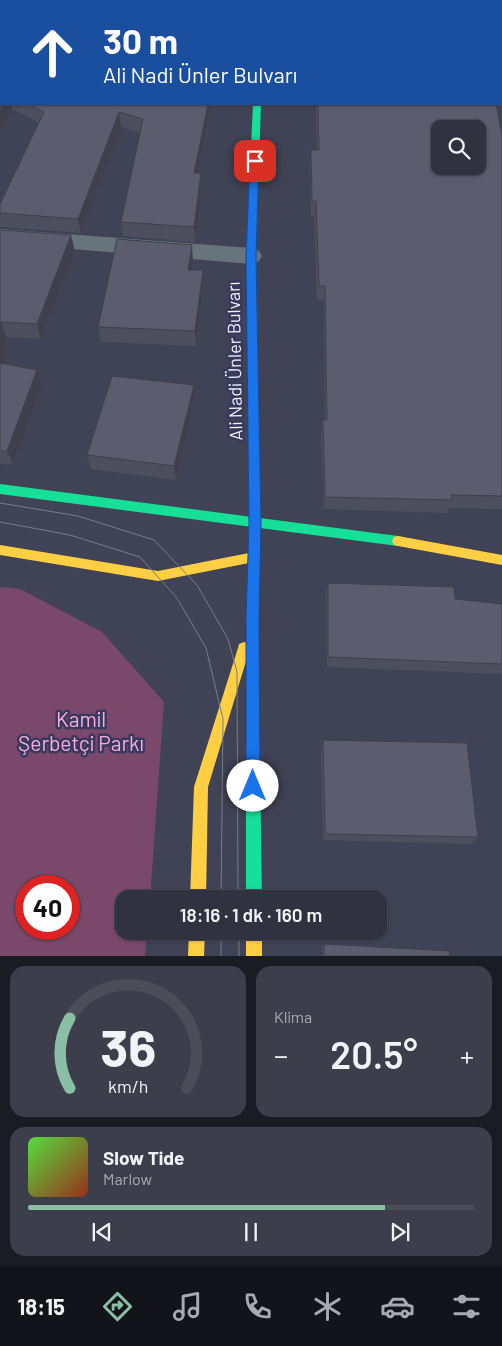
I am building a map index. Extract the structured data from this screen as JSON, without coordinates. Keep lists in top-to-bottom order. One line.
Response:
{"streets":{"street":["Ali Nadi Ünler Bulvarı"]},"parks":["Kamil Şerbetçi Parkı"],"page":{"turn":["30 m","Ali Nadi Ünler Bulvarı"],"limit":"40","trip":"18:16 · 1 dk · 160 m","tile":"Klima","heat":["−","20.5°","+"],"song":["Slow Tide","Marlow"],"tabs":"18:15","gauge":["36","km/h"]}}
